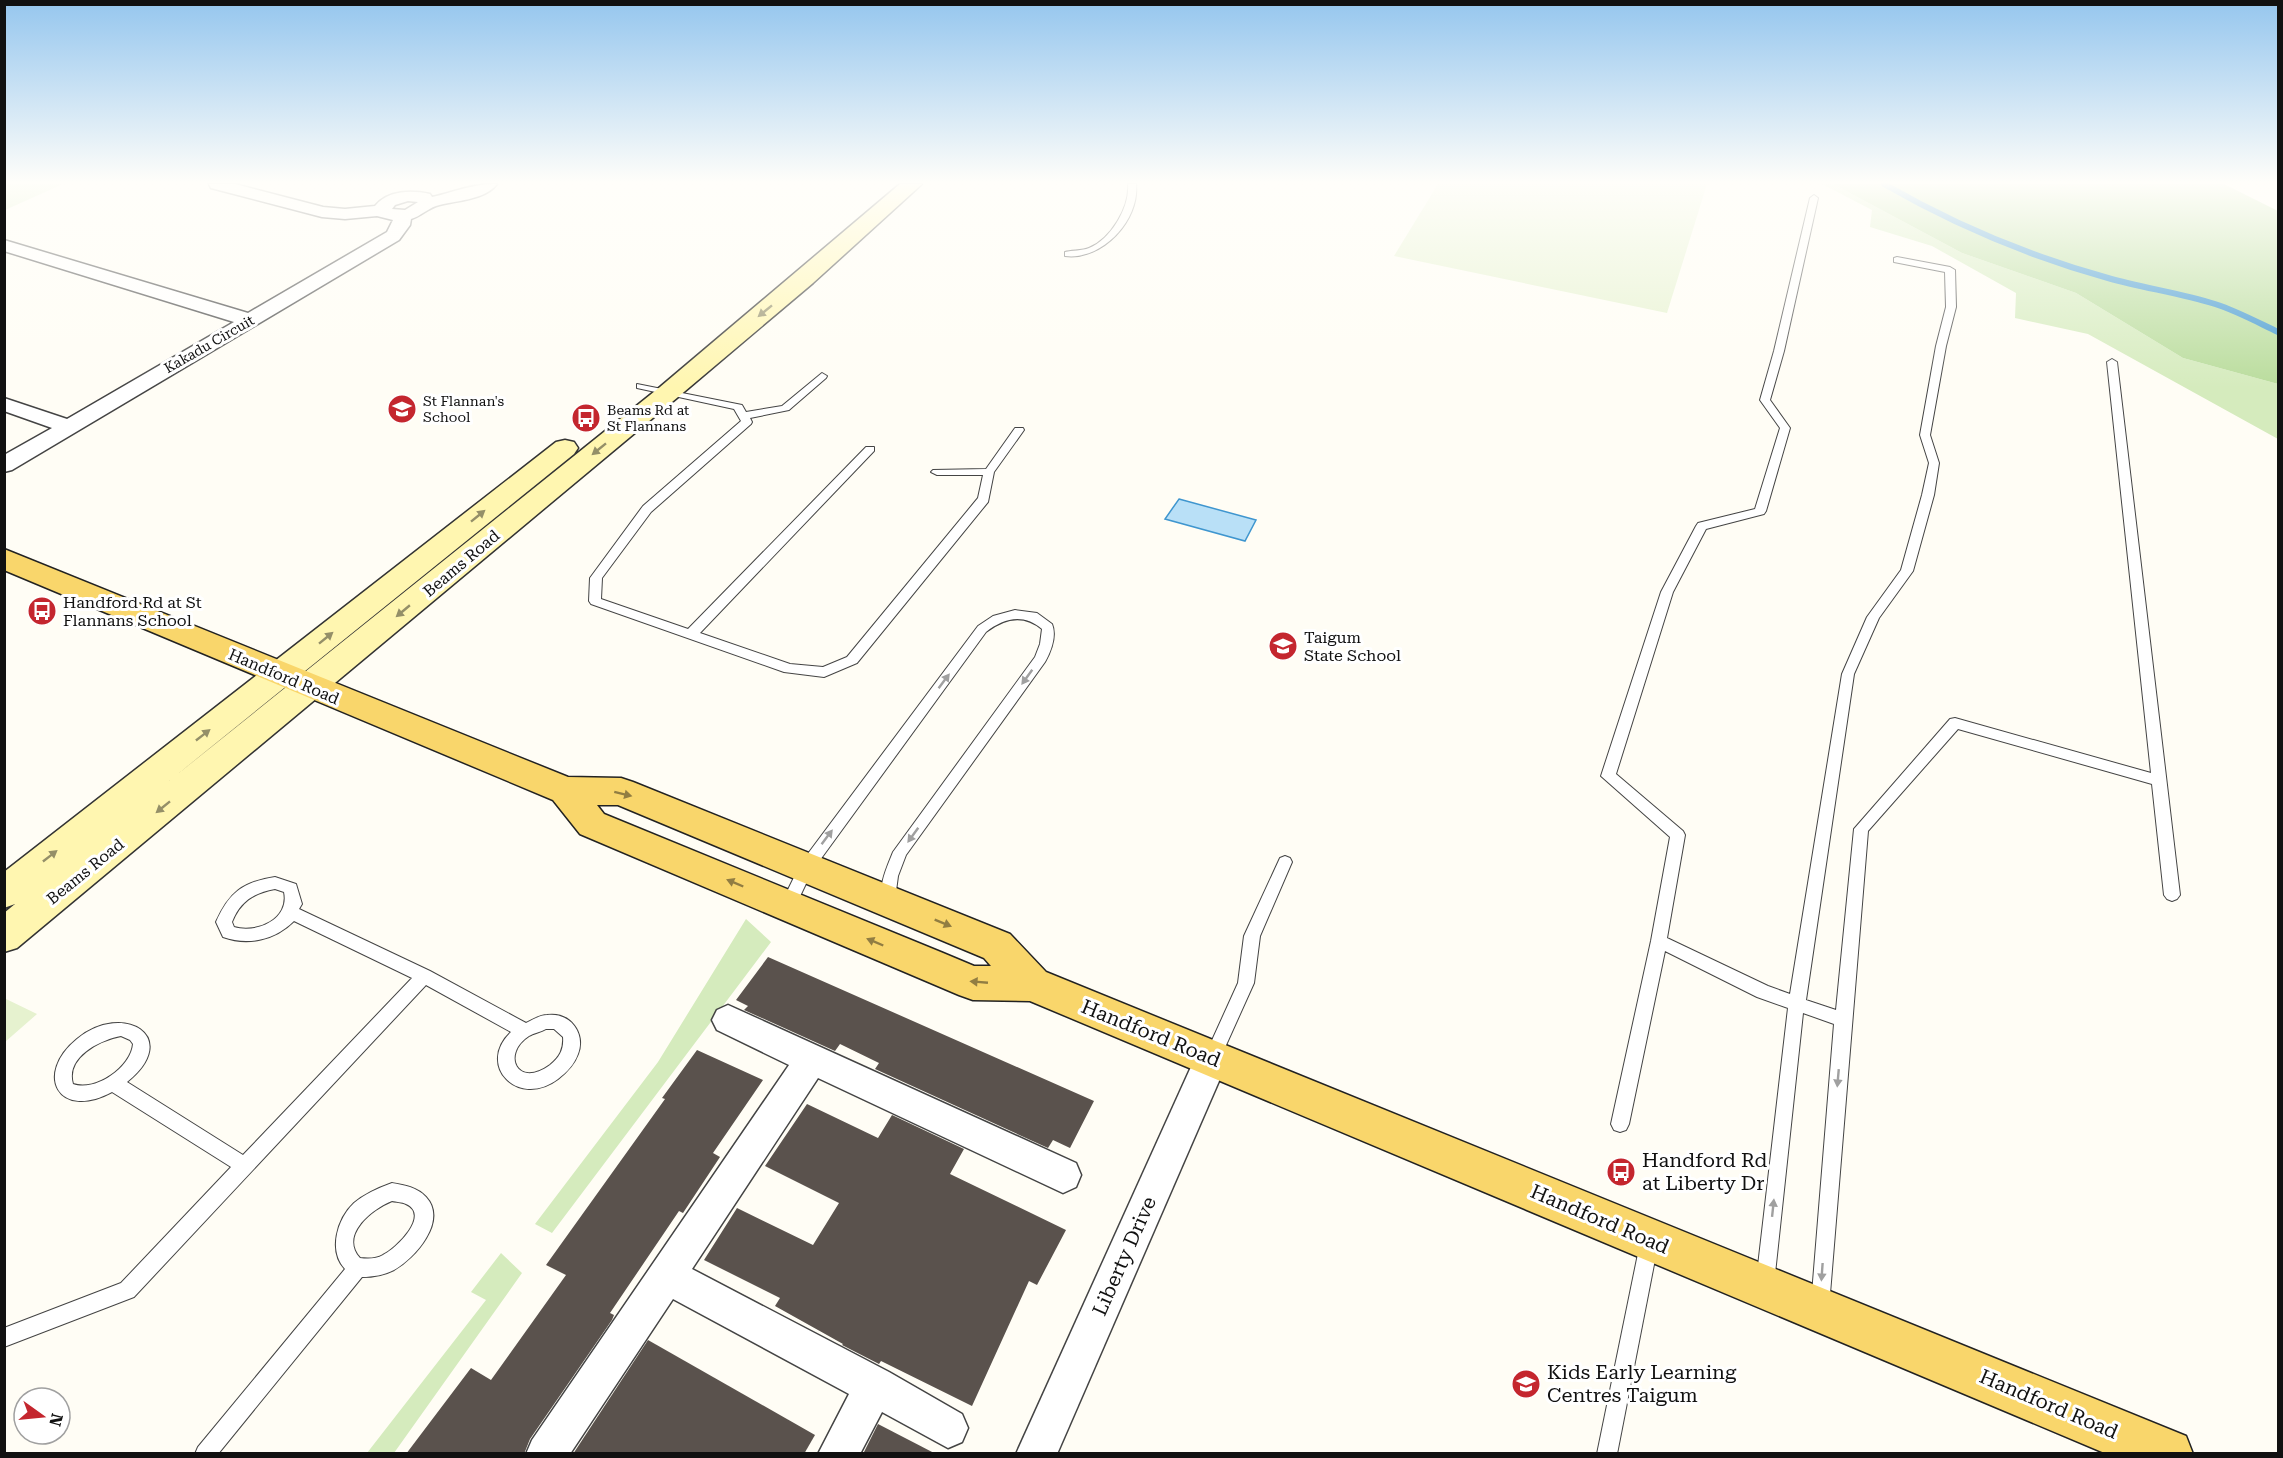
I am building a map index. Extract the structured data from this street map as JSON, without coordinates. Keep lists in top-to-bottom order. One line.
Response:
{"streets":{"main road":["Beams Road","Handford Road"],"street":["Kakadu Circuit","Liberty Drive"]},"crossings":[["Beams Road","Handford Road"],["Handford Road","Liberty Drive"]],"places":{"school or university":["St Flannan's School","Taigum State School","Kids Early Learning Centres Taigum"],"bus stop":["Beams Rd at St Flannans","Handford Rd at St Flannans School","Handford Rd at Liberty Dr"]},"north":"right"}
